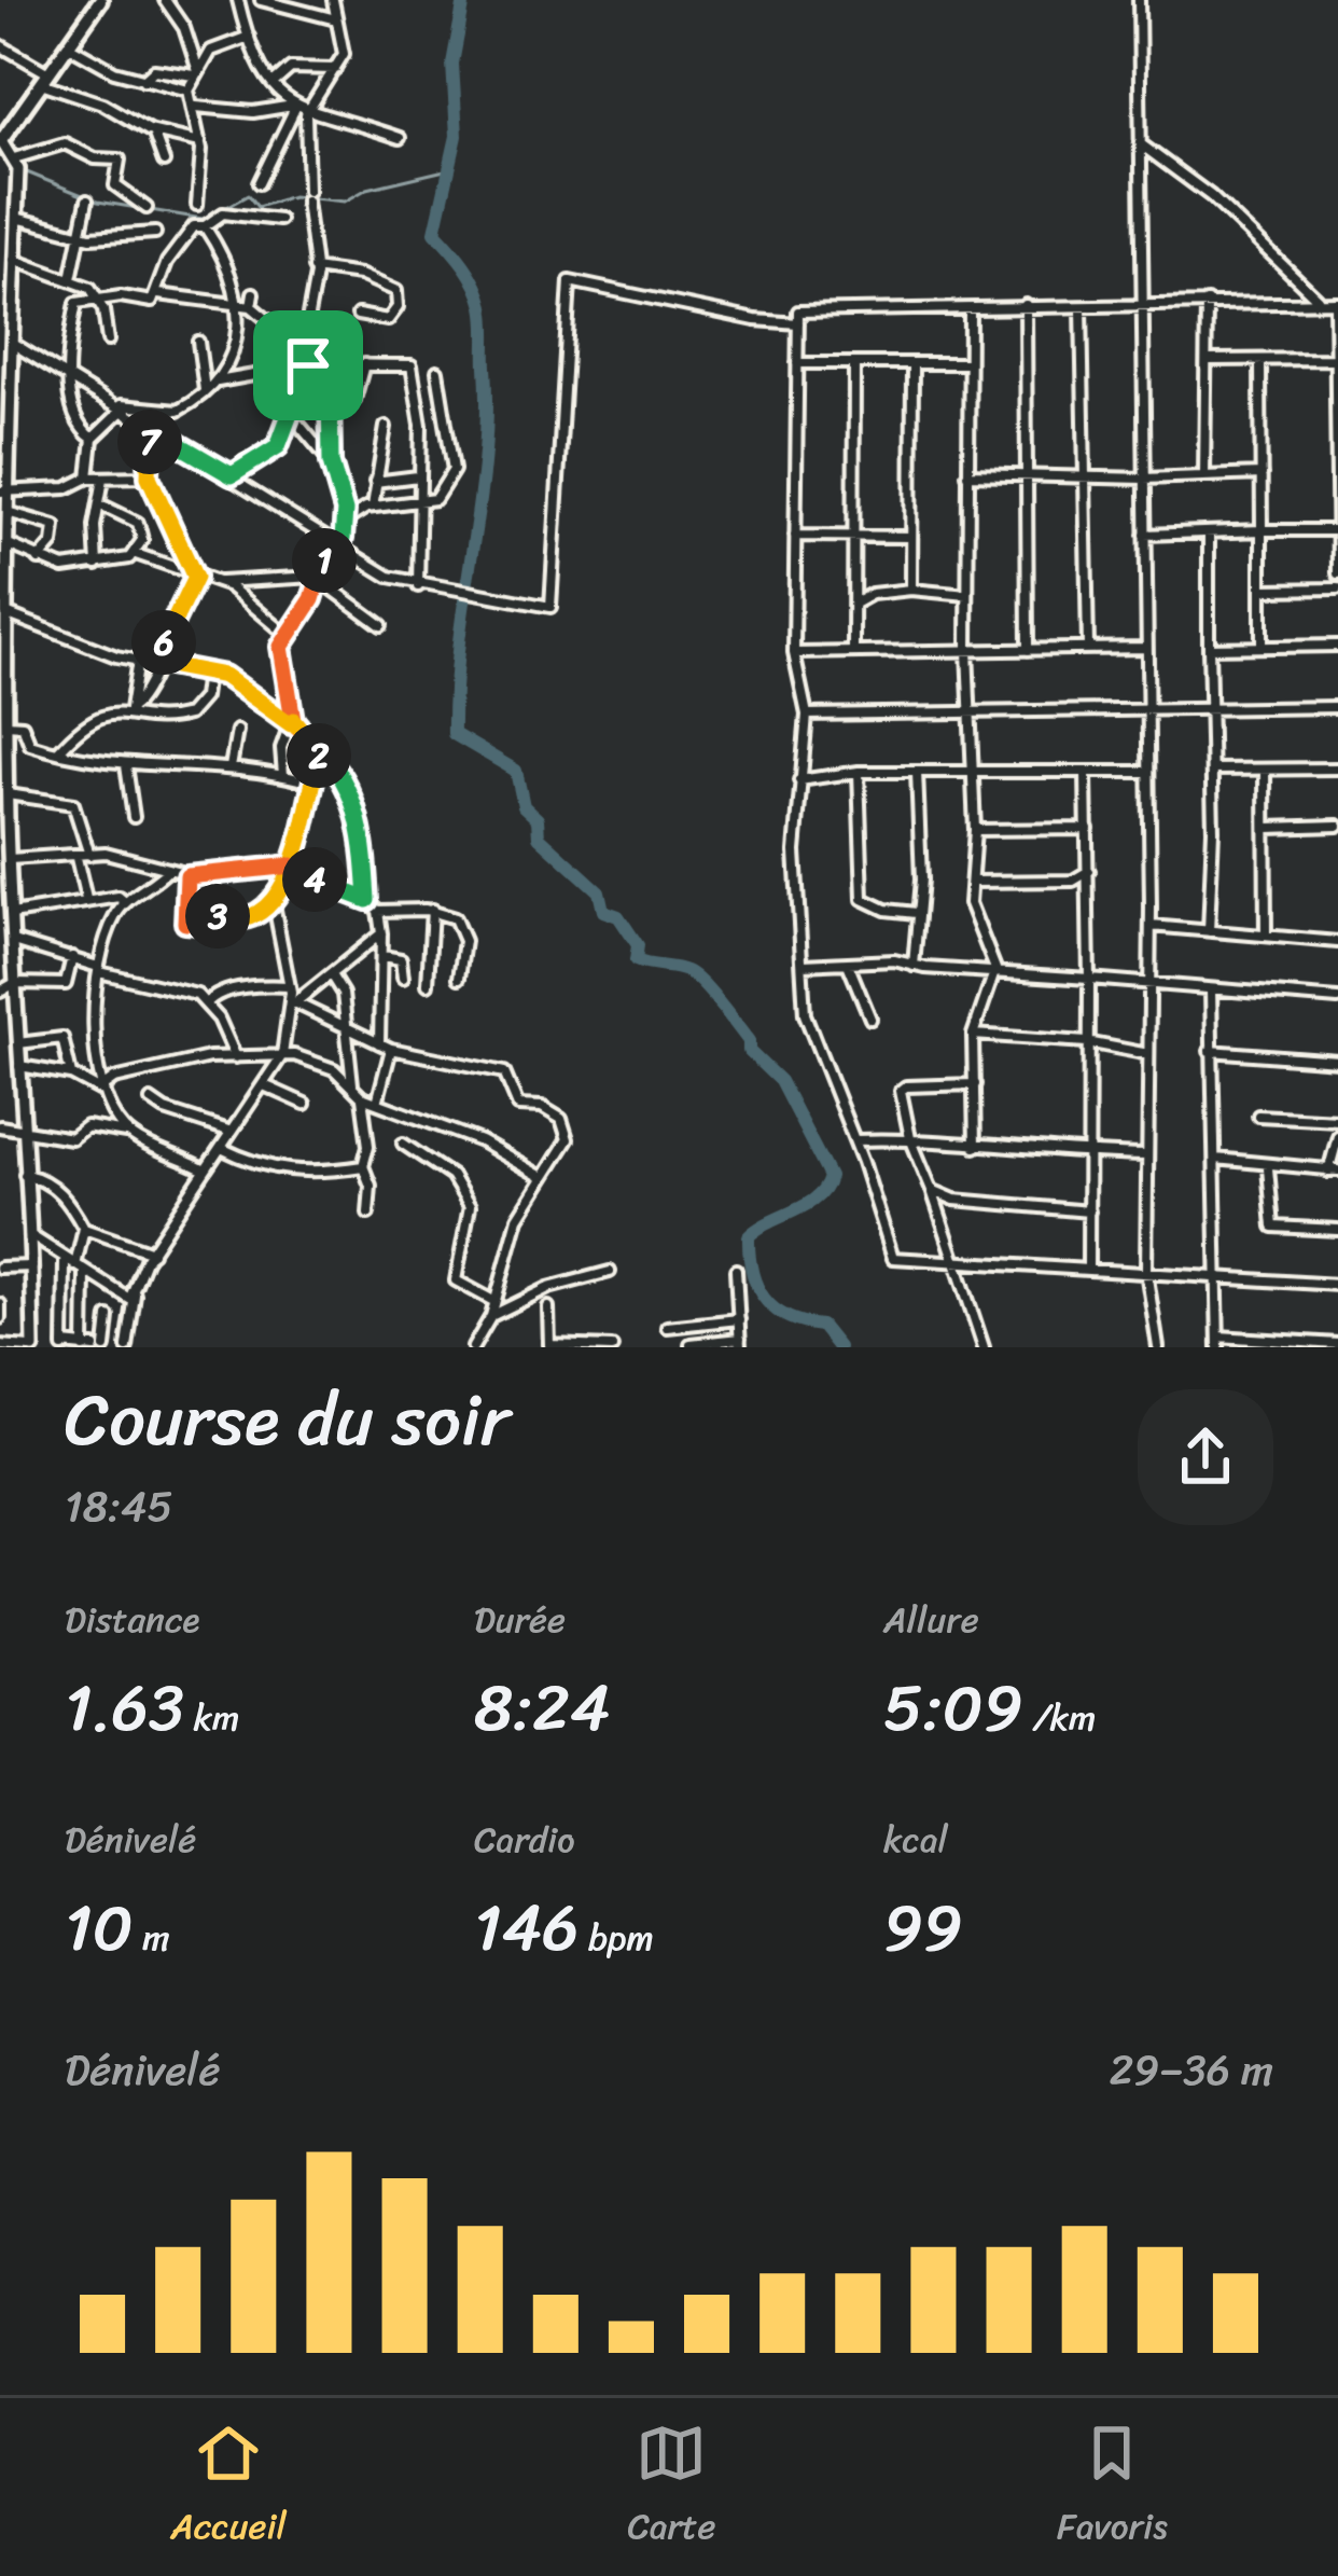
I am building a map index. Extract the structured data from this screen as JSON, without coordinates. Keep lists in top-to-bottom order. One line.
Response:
{"page":{"pins":["7","1","6","2","4","3"],"heading":["Course du soir","18:45"],"stats":[["Distance","1.63 km"],["Durée","8:24"],["Allure","5:09 /km"],["Dénivelé","10 m"],["Cardio","146 bpm"],["kcal","99"]],"chart":["Dénivelé","29–36 m"],"tabs":["Accueil","Carte","Favoris"]}}
